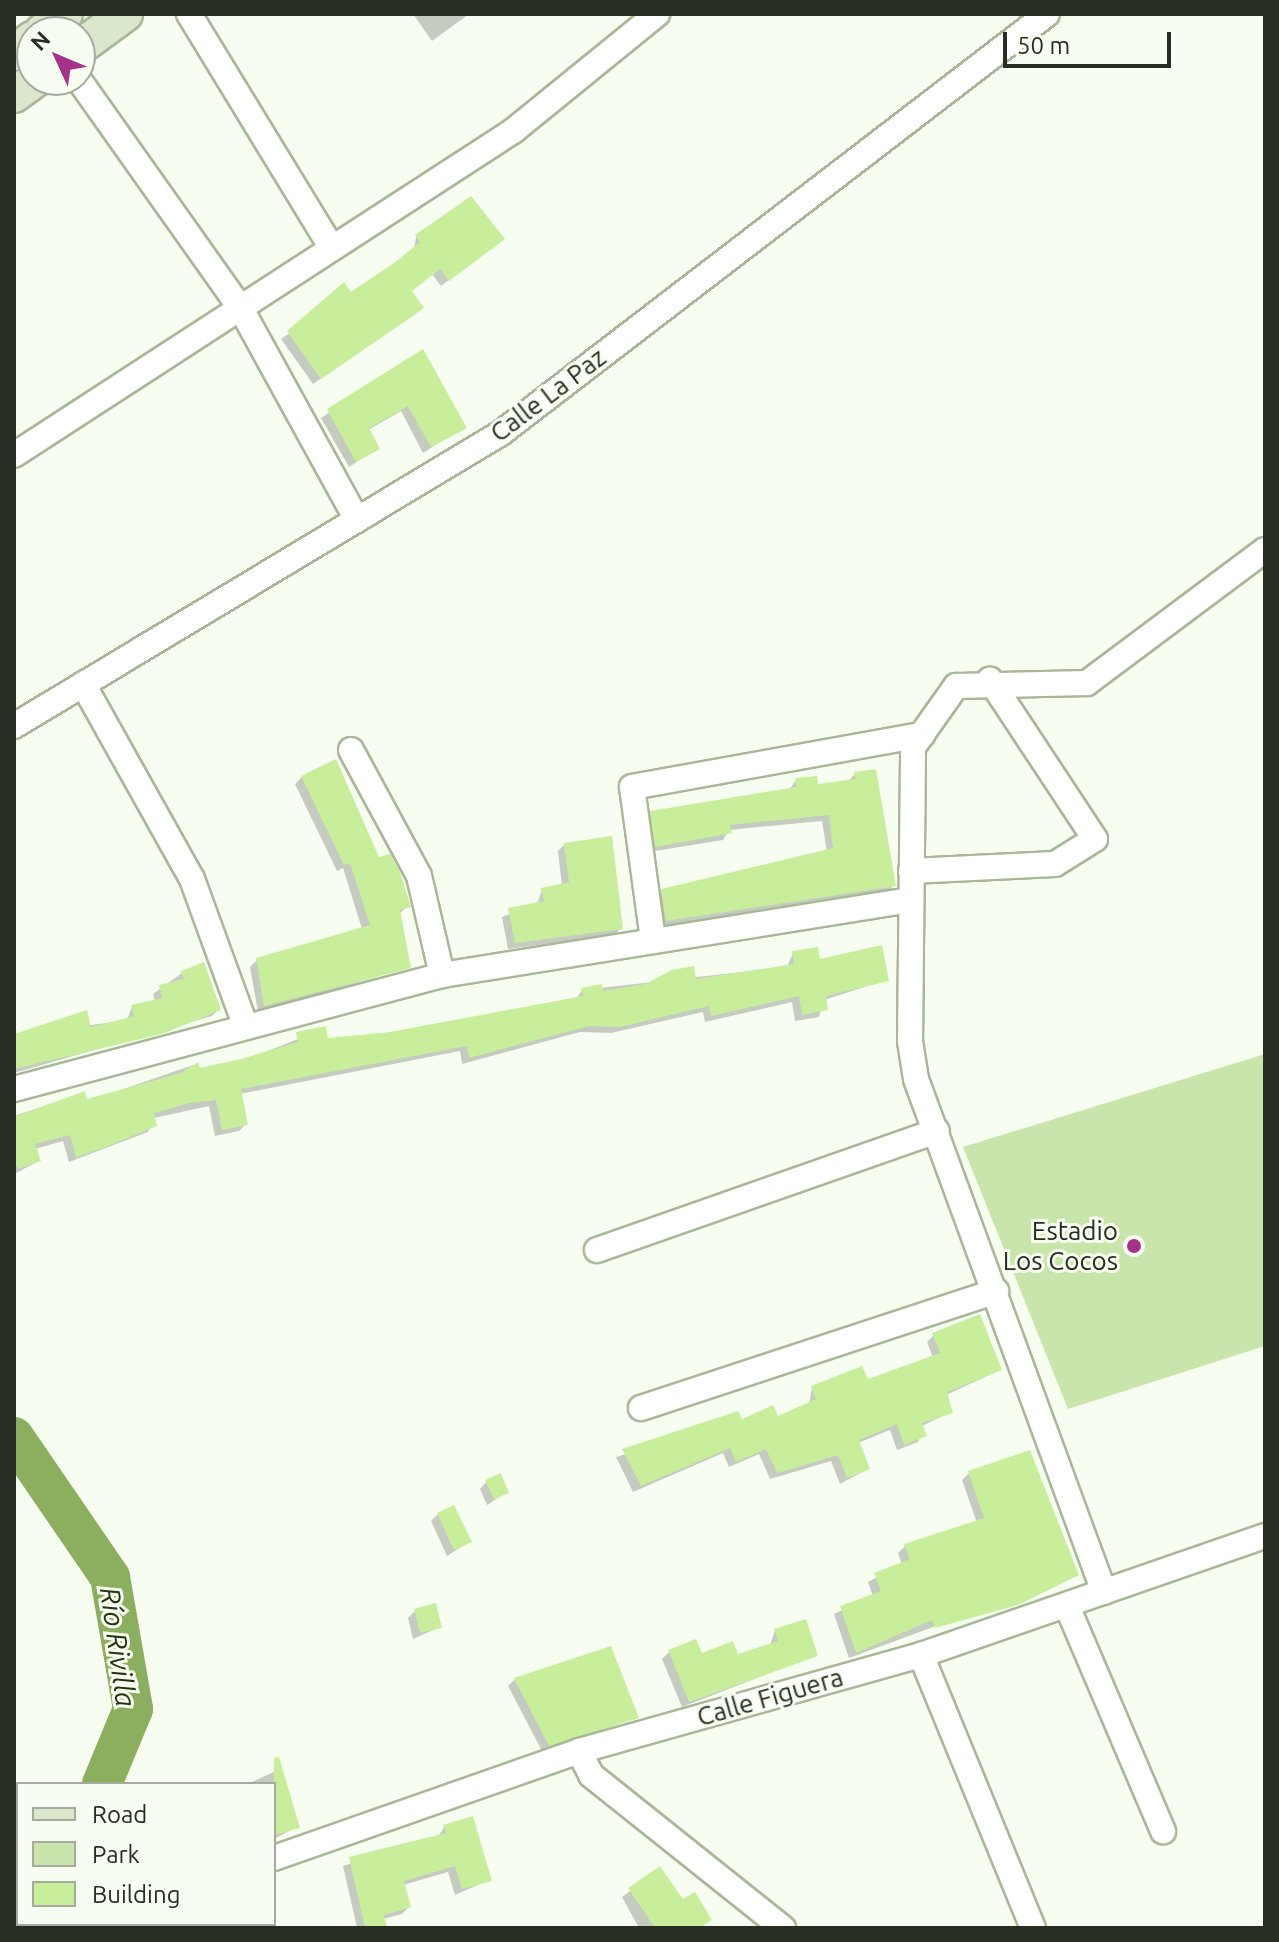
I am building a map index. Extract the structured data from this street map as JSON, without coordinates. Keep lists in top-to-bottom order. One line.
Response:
{"streets":{"street":["Calle La Paz","Calle Figuera"]},"water":["Río Rivilla"],"places":["Estadio Los Cocos"],"legend":["Road","Park","Building"],"scale_bar":"50 m","north":"top left"}
